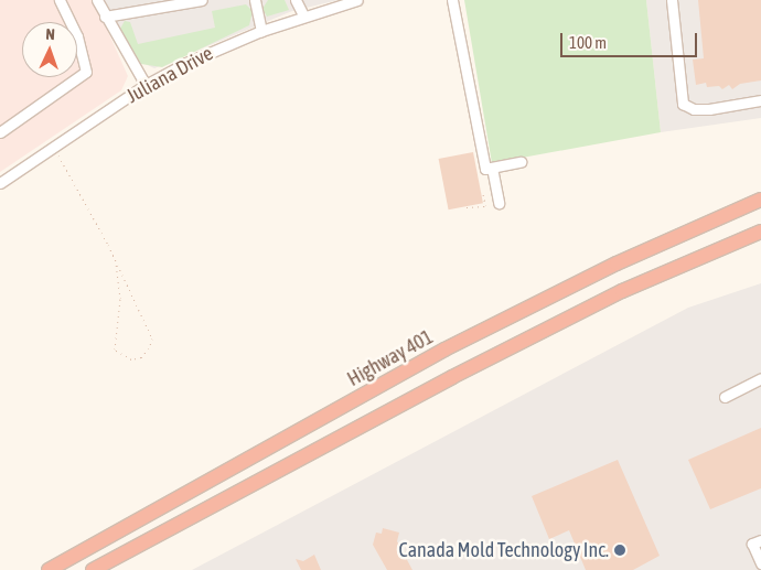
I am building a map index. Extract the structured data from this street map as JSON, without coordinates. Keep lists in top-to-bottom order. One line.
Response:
{"streets":{"highway":["Highway 401"],"street":["Juliana Drive"]},"places":["Canada Mold Technology Inc."],"scale_bar":"100 m","north":"top"}
